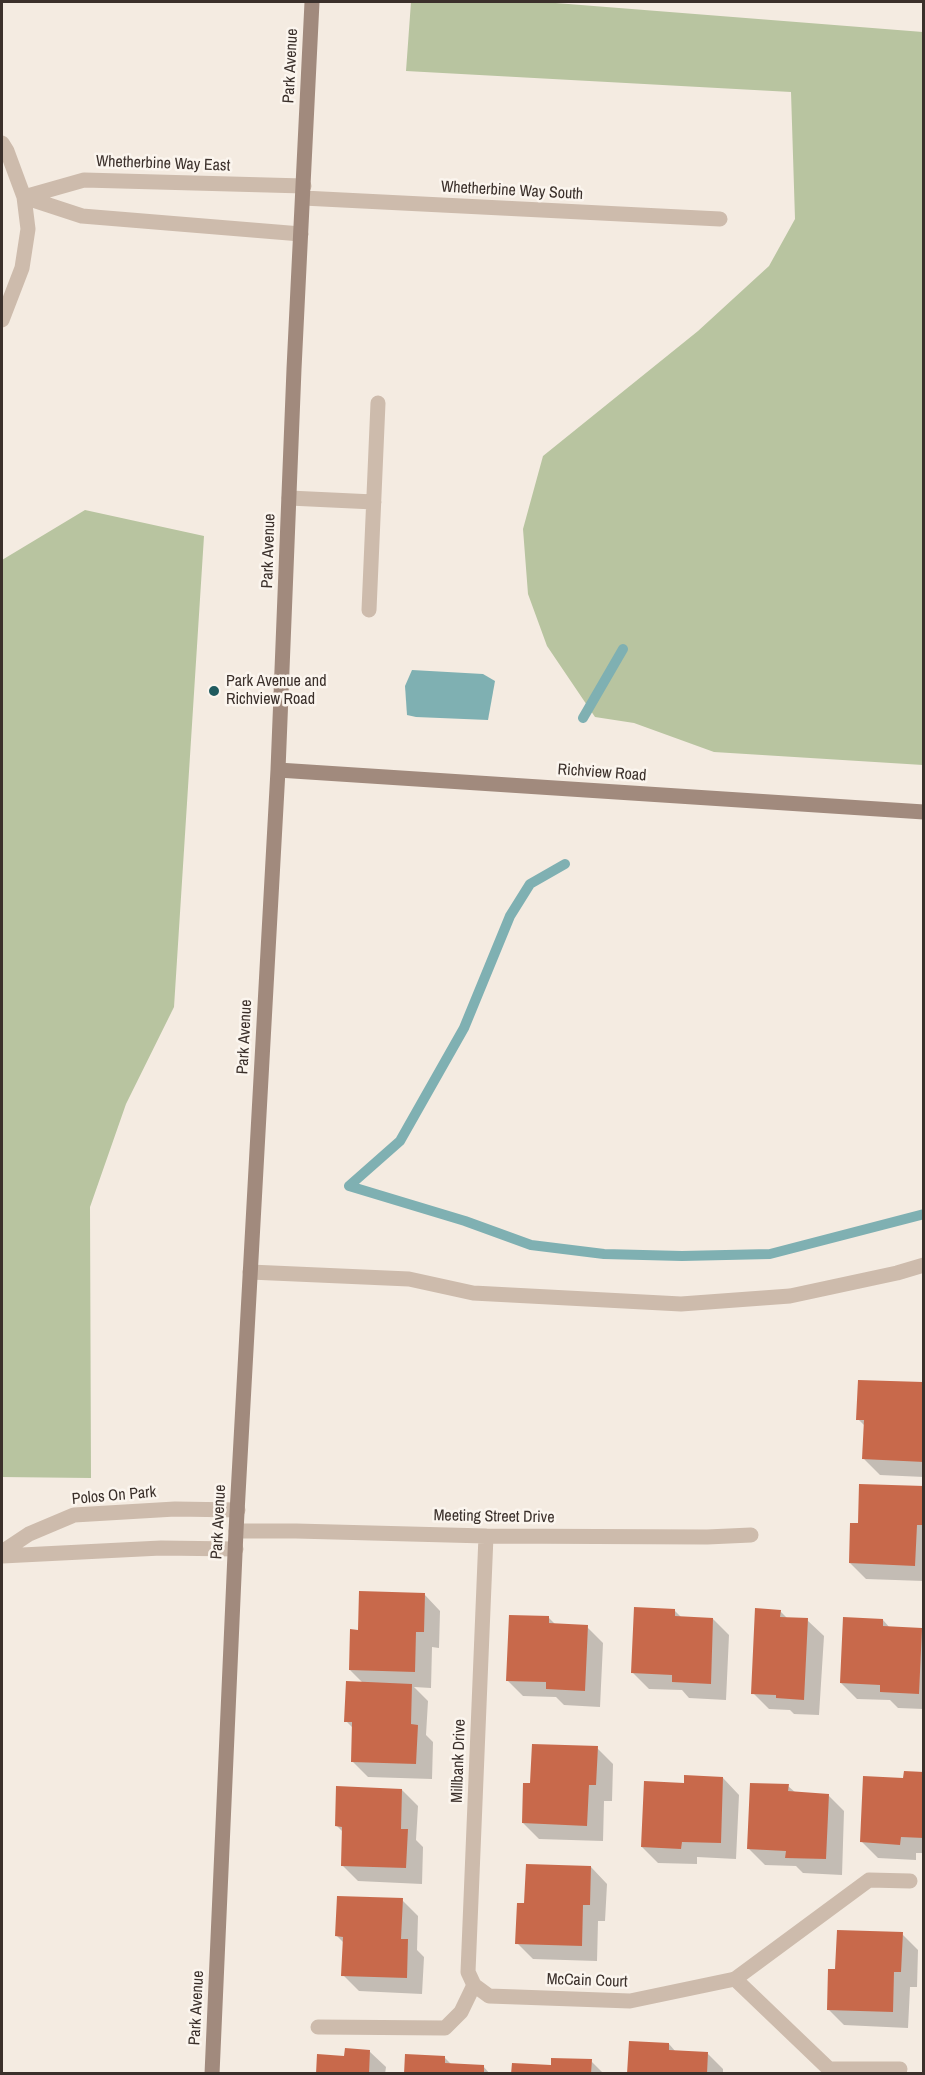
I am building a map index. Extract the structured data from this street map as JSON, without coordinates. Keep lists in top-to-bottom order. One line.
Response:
{"streets":{"main road":["Park Avenue","Richview Road"],"street":["Whetherbine Way East","Whetherbine Way South","Polos On Park","Meeting Street Drive","Millbank Drive","McCain Court"]},"crossings":[["Park Avenue","Whetherbine Way East"],["Park Avenue","Whetherbine Way South"],["Park Avenue","Richview Road"],["Park Avenue","Polos On Park"],["Park Avenue","Meeting Street Drive"],["Whetherbine Way East","Whetherbine Way South"],["Meeting Street Drive","Millbank Drive"],["Millbank Drive","McCain Court"]],"places":["Park Avenue and Richview Road"]}
